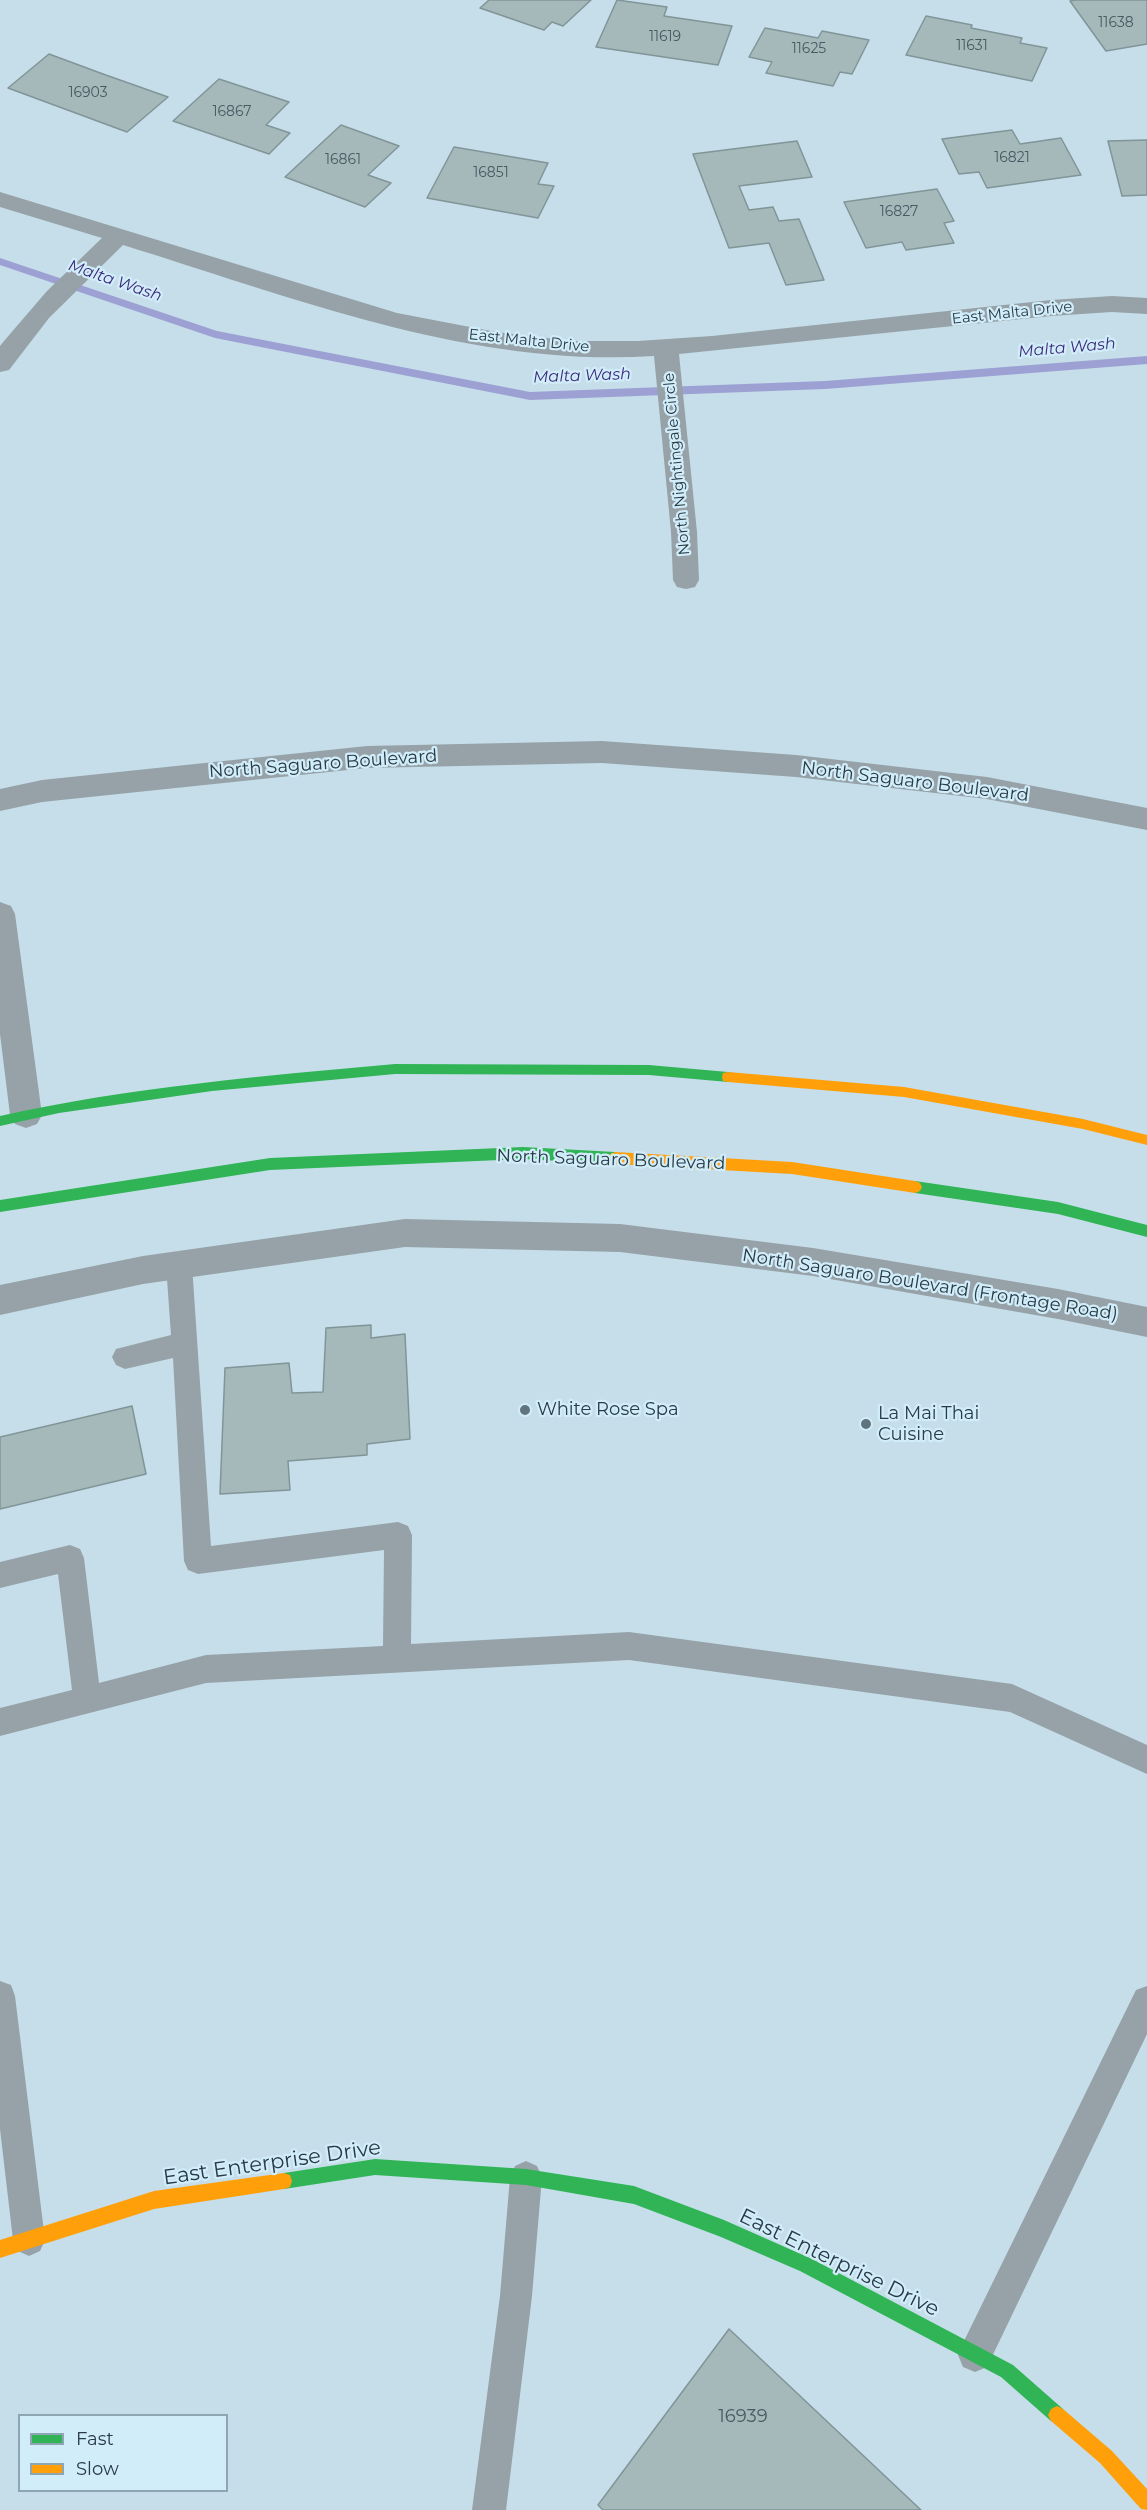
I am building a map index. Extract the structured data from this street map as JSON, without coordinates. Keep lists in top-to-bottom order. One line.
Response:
{"streets":{"main road":["North Saguaro Boulevard","East Enterprise Drive"],"street":["East Malta Drive","North Nightingale Circle","North Saguaro Boulevard (Frontage Road)"]},"crossings":[["East Malta Drive","North Nightingale Circle"]],"water":["Malta Wash"],"places":["White Rose Spa","La Mai Thai Cuisine"],"house_numbers":["11638","11619","11631","11625","16903","16867","16821","16861","16851","16827","16939"],"legend":["Fast","Slow"]}
